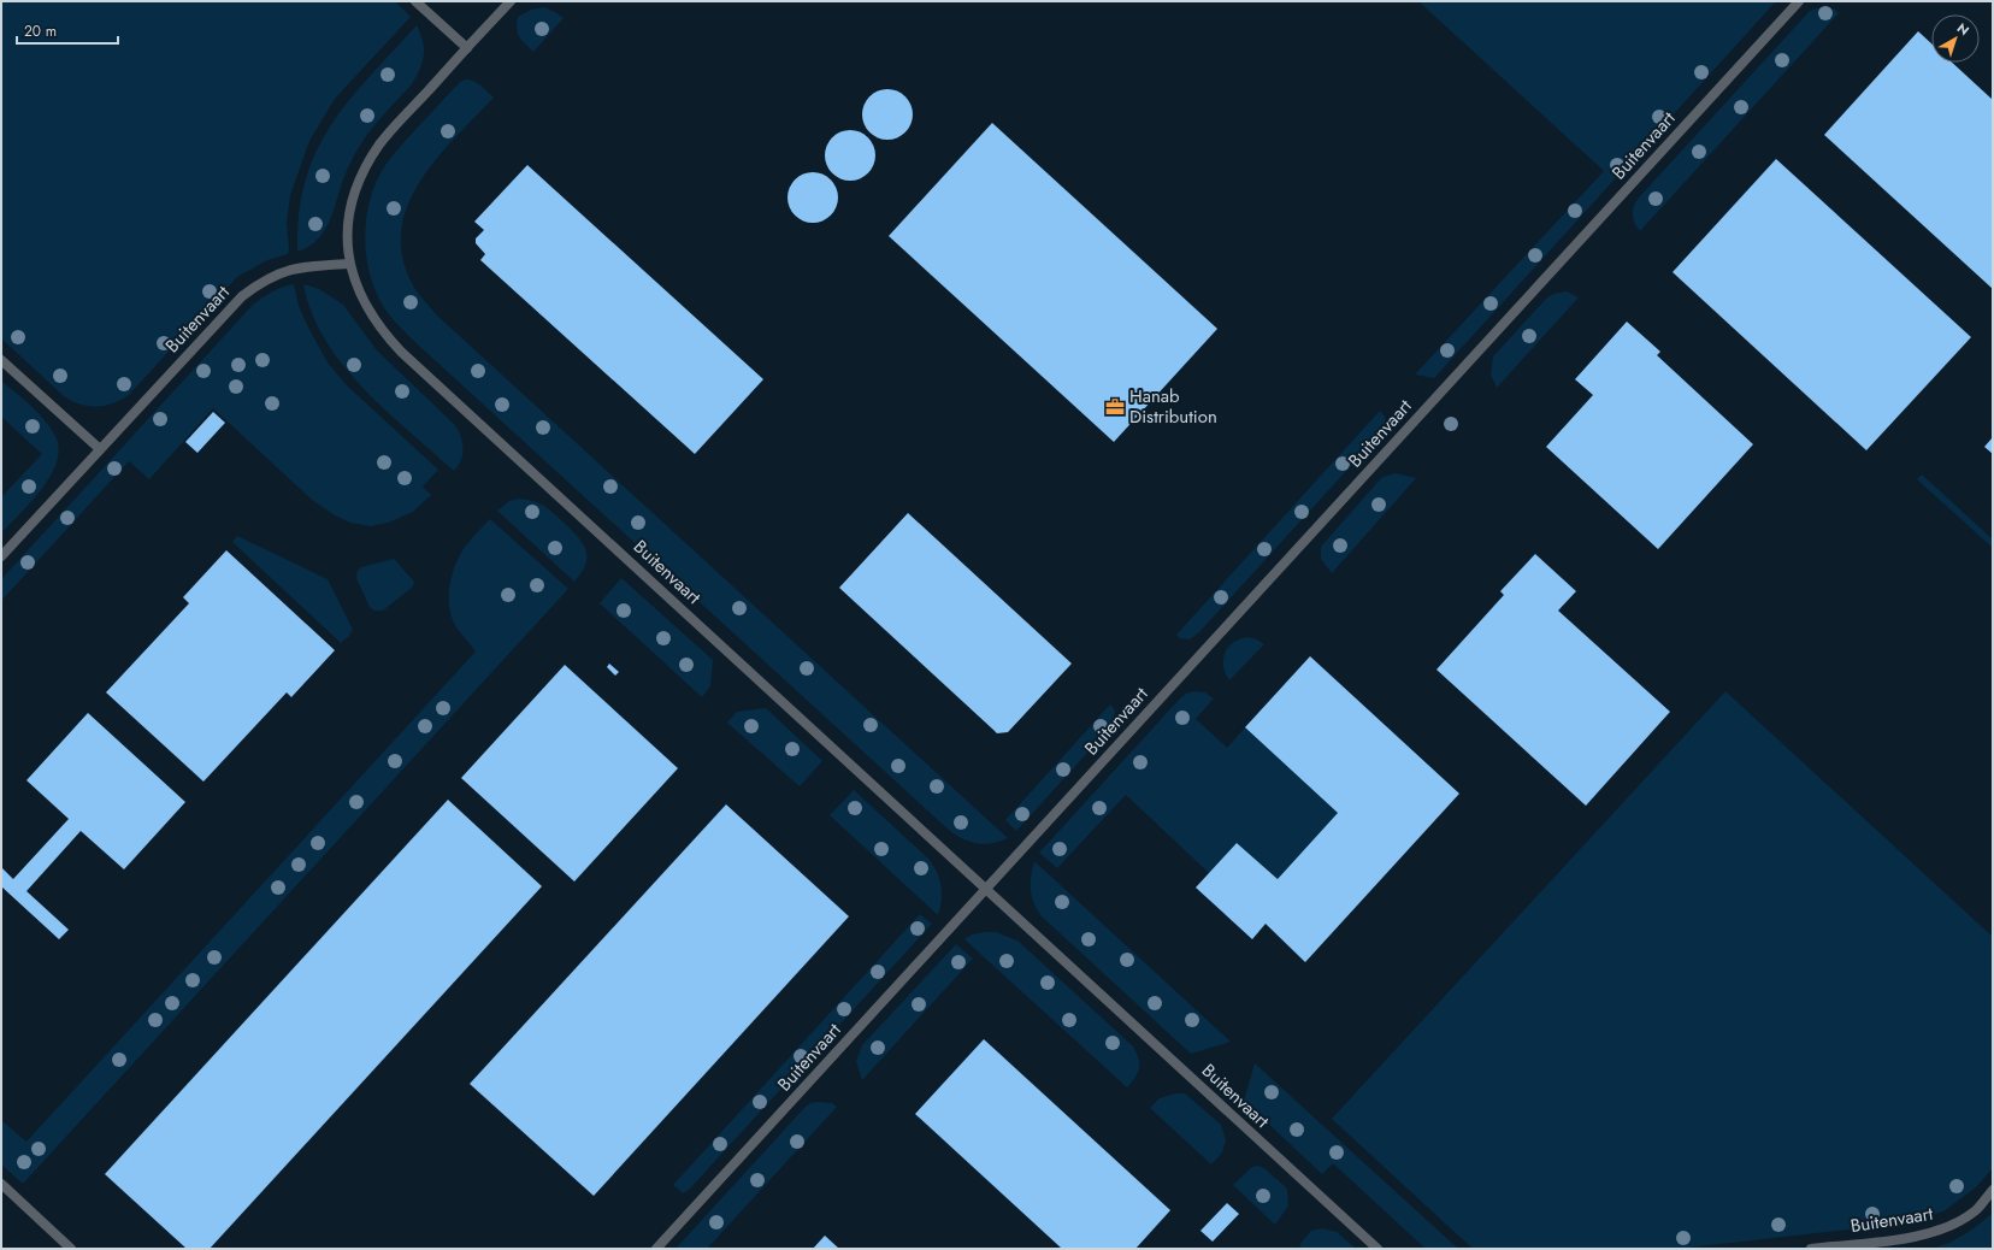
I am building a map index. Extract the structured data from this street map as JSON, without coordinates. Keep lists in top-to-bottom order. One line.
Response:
{"streets":{"street":["Buitenvaart"]},"places":{"office":["Hanab Distribution"]},"scale_bar":"20 m","north":"top right"}
